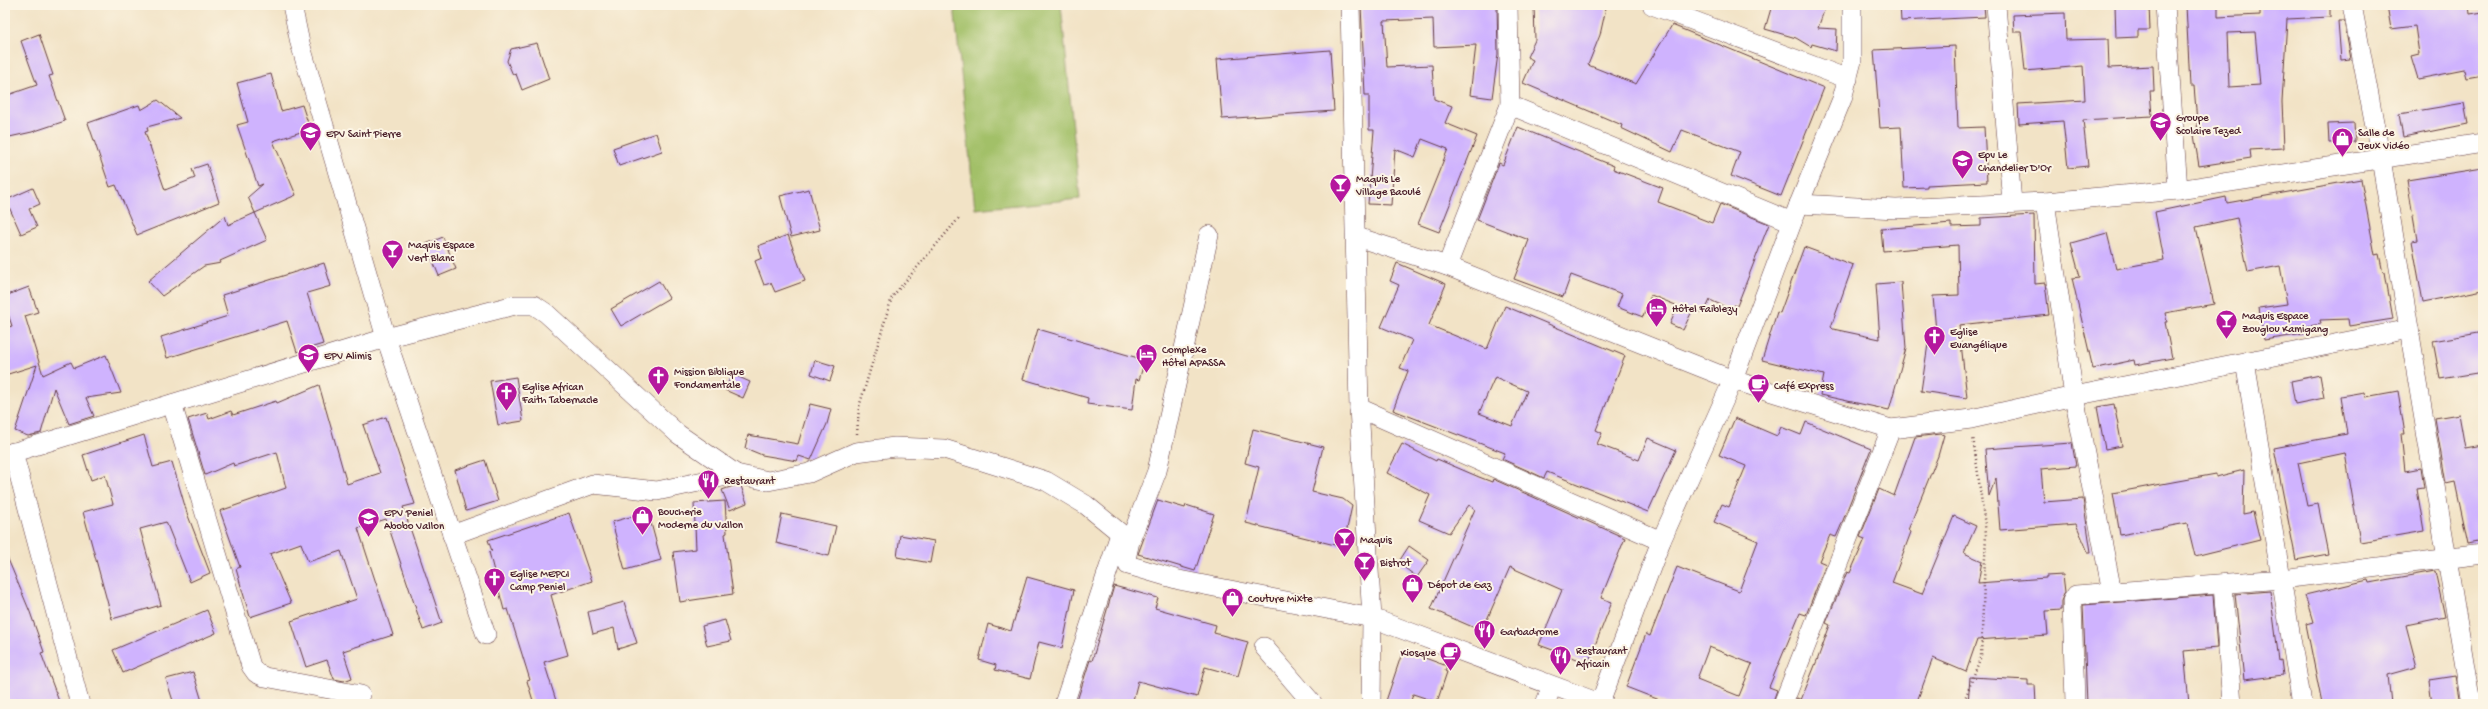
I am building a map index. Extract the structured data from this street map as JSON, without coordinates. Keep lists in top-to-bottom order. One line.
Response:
{"places":{"school or university":["Groupe Scolaire Tezed","EPV Saint Pierre","Epv Le Chandelier D'Or","EPV Alimis","EPV Peniel Abobo Vallon"],"shop":["Salle de Jeux Vidéo","Boucherie Moderne du Vallon","Dépot de Gaz","Couture Mixte"],"bar":["Maquis Le Village Baoulé","Maquis Espace Vert Blanc","Maquis Espace Zouglou Kamigang","Maquis","Bistrot"],"hotel":["Hôtel Faiblezy","Complexe Hôtel APASSA"],"church":["Eglise Evangélique","Mission Biblique Fondamentale","Eglise African Faith Tabernacle","Eglise MEPCI Camp Peniel"],"cafe":["Café Express","Kiosque"],"restaurant":["Restaurant","Garbadrome","Restaurant Africain"]}}
